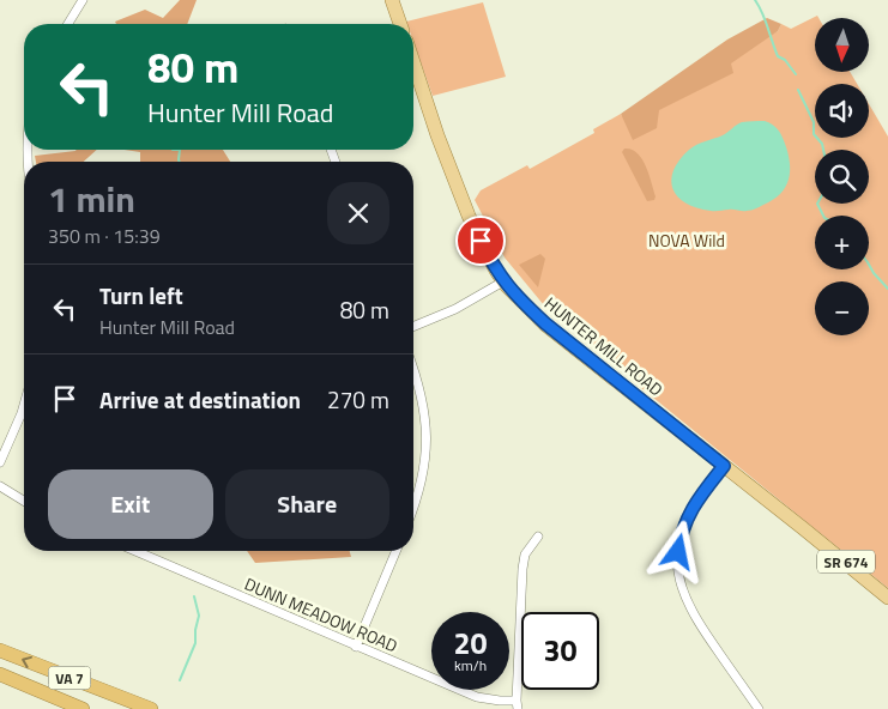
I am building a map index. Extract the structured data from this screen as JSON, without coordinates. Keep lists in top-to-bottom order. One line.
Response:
{"streets":{"highway":["VA 7"],"main road":["HUNTER MILL ROAD","SR 674"],"street":["DUNN MEADOW ROAD"]},"parks":["NOVA Wild"],"north":"bottom","page":{"map_buttons":["+","−"],"turn":["80 m","Hunter Mill Road"],"heading":["1 min","350 m · 15:39"],"list":[{"name":"Turn left","note":"Hunter Mill Road","value":"80 m"},{"name":"Arrive at destination","value":"270 m"}],"buttons":["Exit","Share"],"speed":"20 km/h","limit":"30"}}
